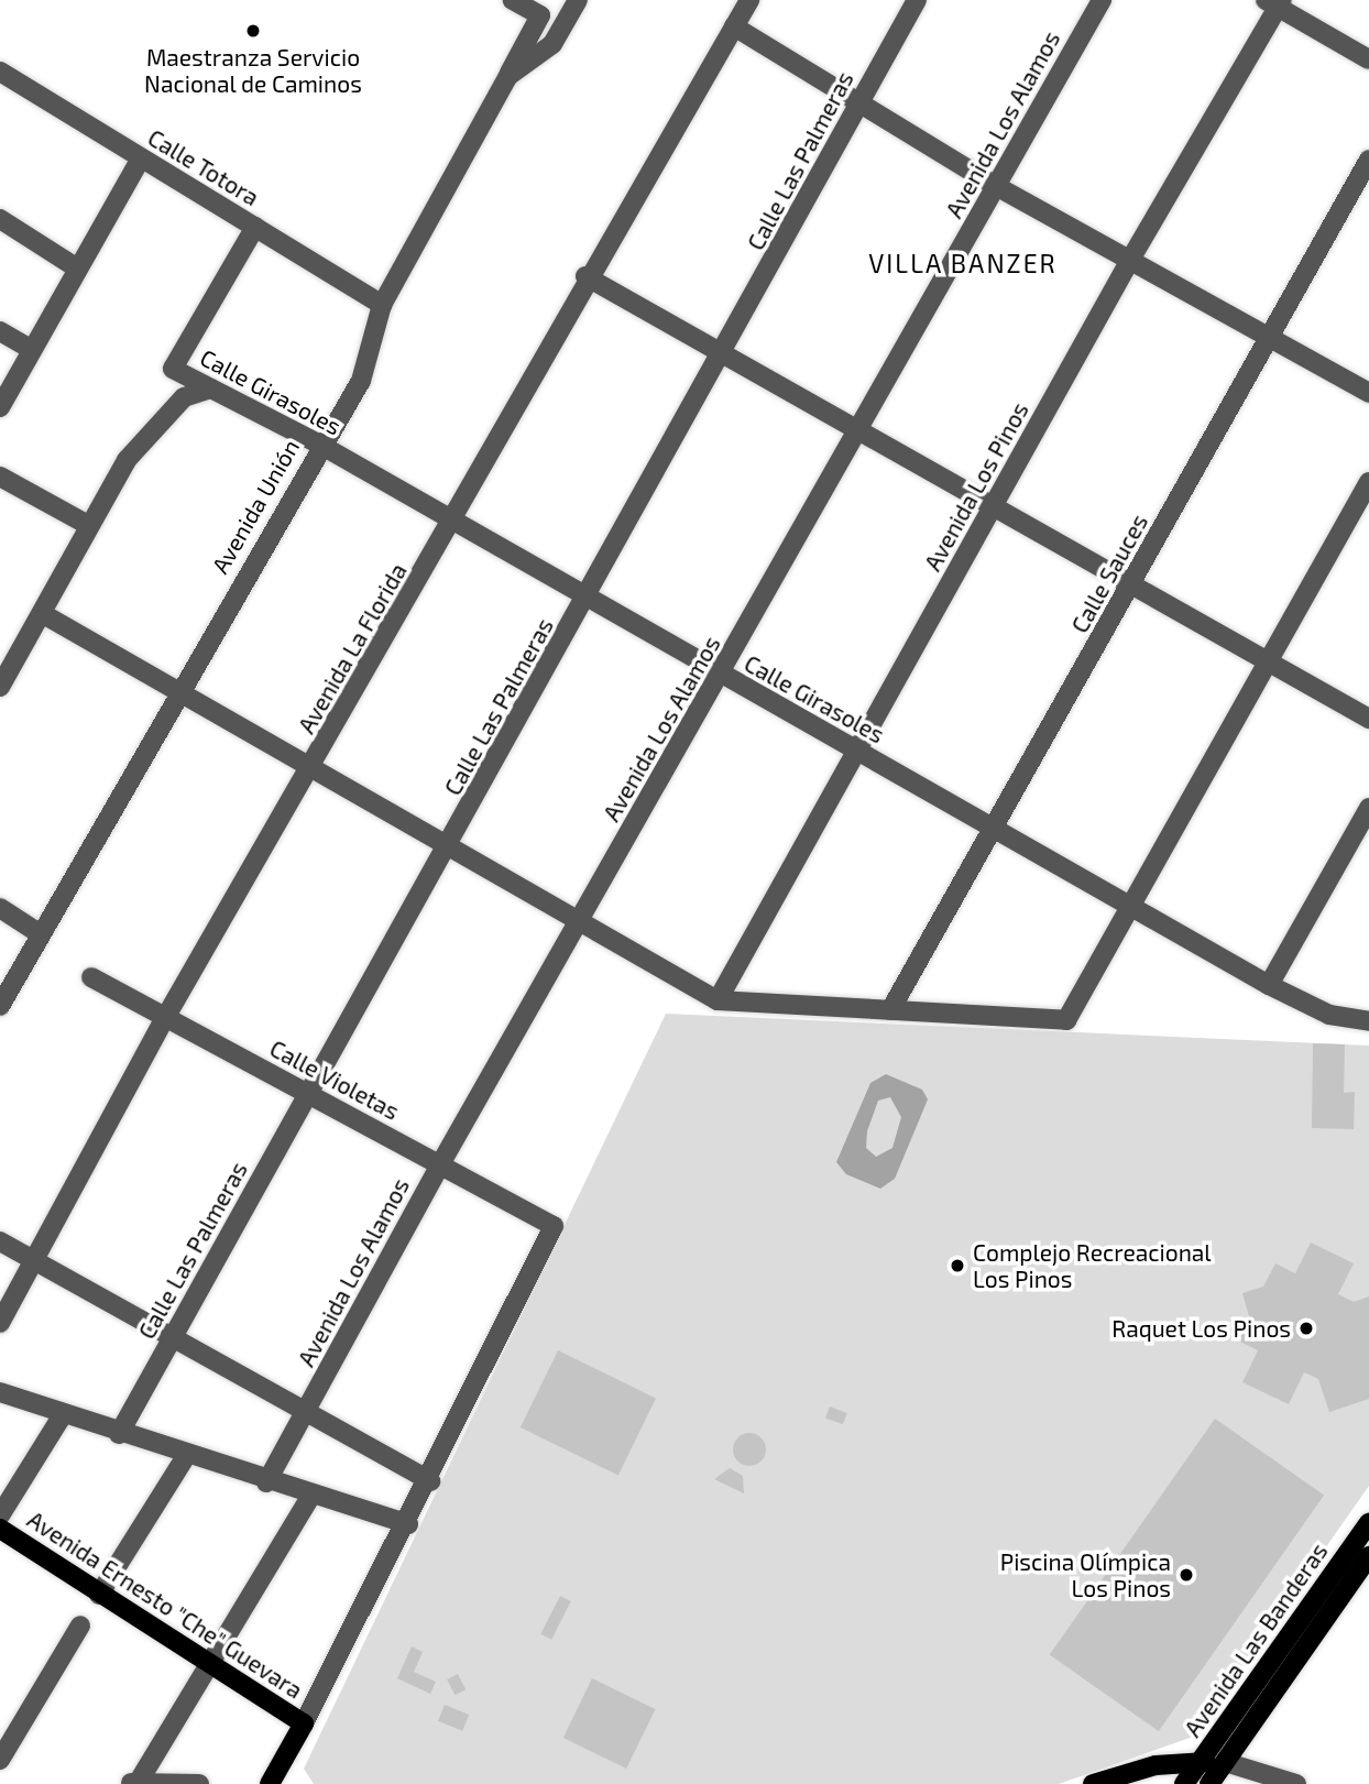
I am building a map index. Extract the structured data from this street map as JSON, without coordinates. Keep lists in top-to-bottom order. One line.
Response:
{"streets":{"main road":["Avenida Ernesto \"Che\" Guevara","Avenida Las Banderas"],"street":["Avenida Los Alamos","Calle Las Palmeras","Calle Totora","Calle Girasoles","Avenida Los Pinos","Avenida Unión","Calle Sauces","Avenida La Florida","Calle Violetas"]},"crossings":[["Avenida Los Alamos","Calle Girasoles"],["Avenida Los Alamos","Calle Violetas"],["Calle Las Palmeras","Calle Girasoles"],["Calle Las Palmeras","Calle Violetas"],["Calle Totora","Calle Girasoles"],["Calle Totora","Avenida Unión"],["Calle Girasoles","Avenida Los Pinos"],["Calle Girasoles","Avenida Unión"],["Calle Girasoles","Calle Sauces"],["Calle Girasoles","Avenida La Florida"],["Avenida La Florida","Calle Violetas"]],"districts":["VILLA BANZER"],"places":["Maestranza Servicio Nacional de Caminos","Complejo Recreacional Los Pinos","Raquet Los Pinos","Piscina Olímpica Los Pinos"]}
